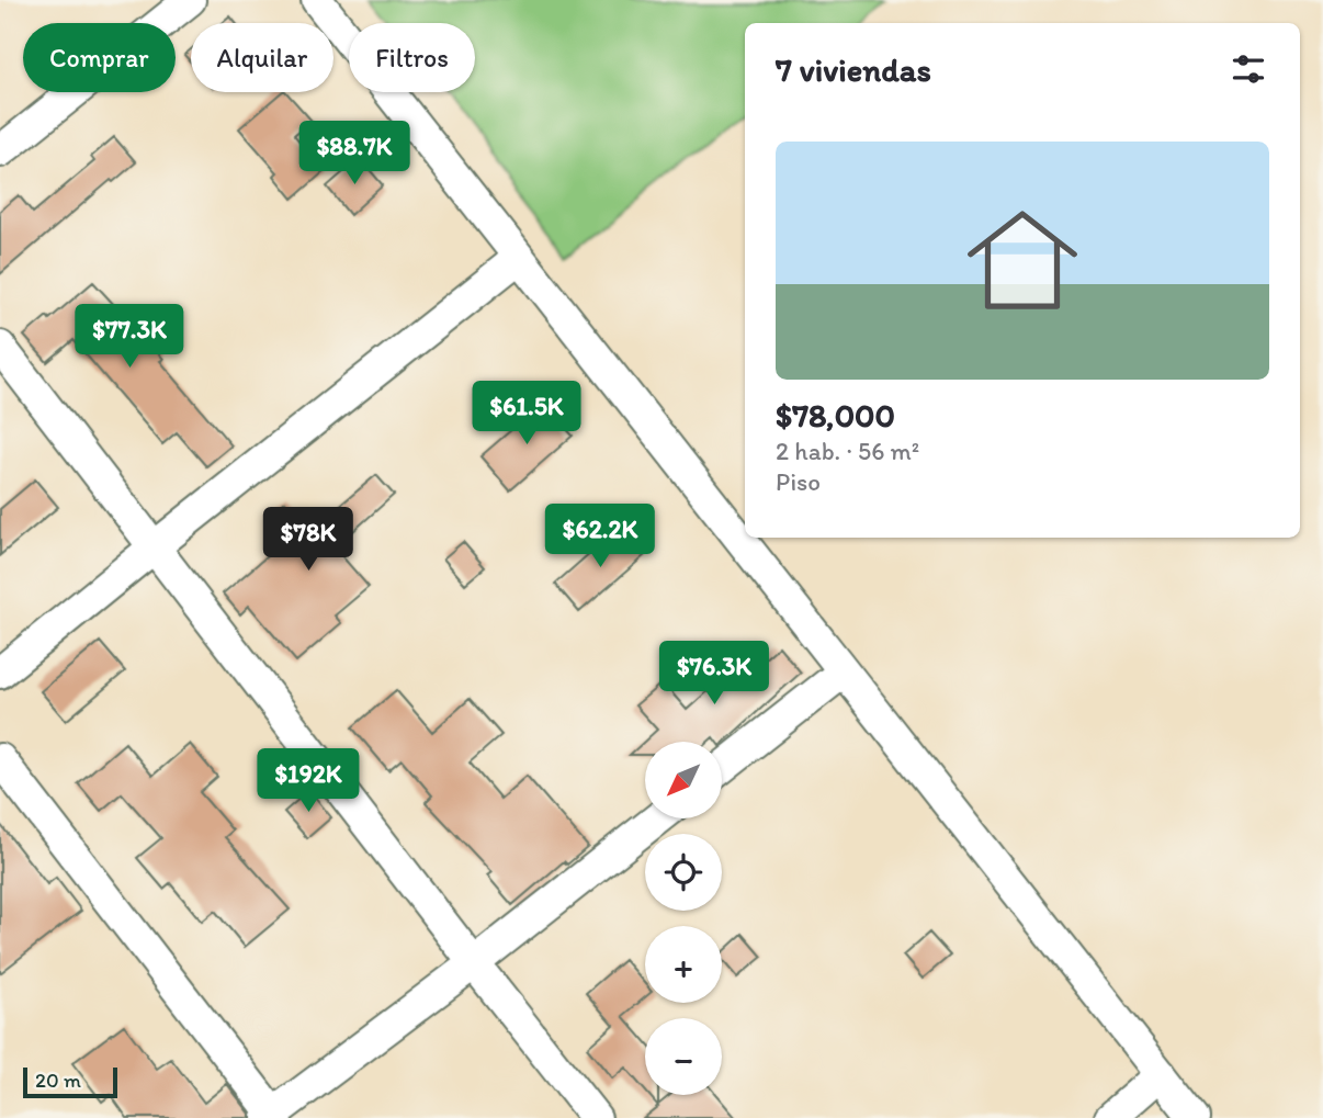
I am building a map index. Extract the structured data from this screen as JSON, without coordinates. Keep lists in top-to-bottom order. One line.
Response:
{"scale_bar":"20 m","north":"bottom left","page":{"chip":["Comprar","Alquilar","Filtros"],"heading":"7 viviendas","list":[{"name":"$78,000","note":"2 hab. · 56 m² · Piso"}],"price":["$88.7K","$77.3K","$61.5K","$62.2K","$78K","$76.3K","$192K"],"map_buttons":["+","−"],"scale":"20 m"}}
